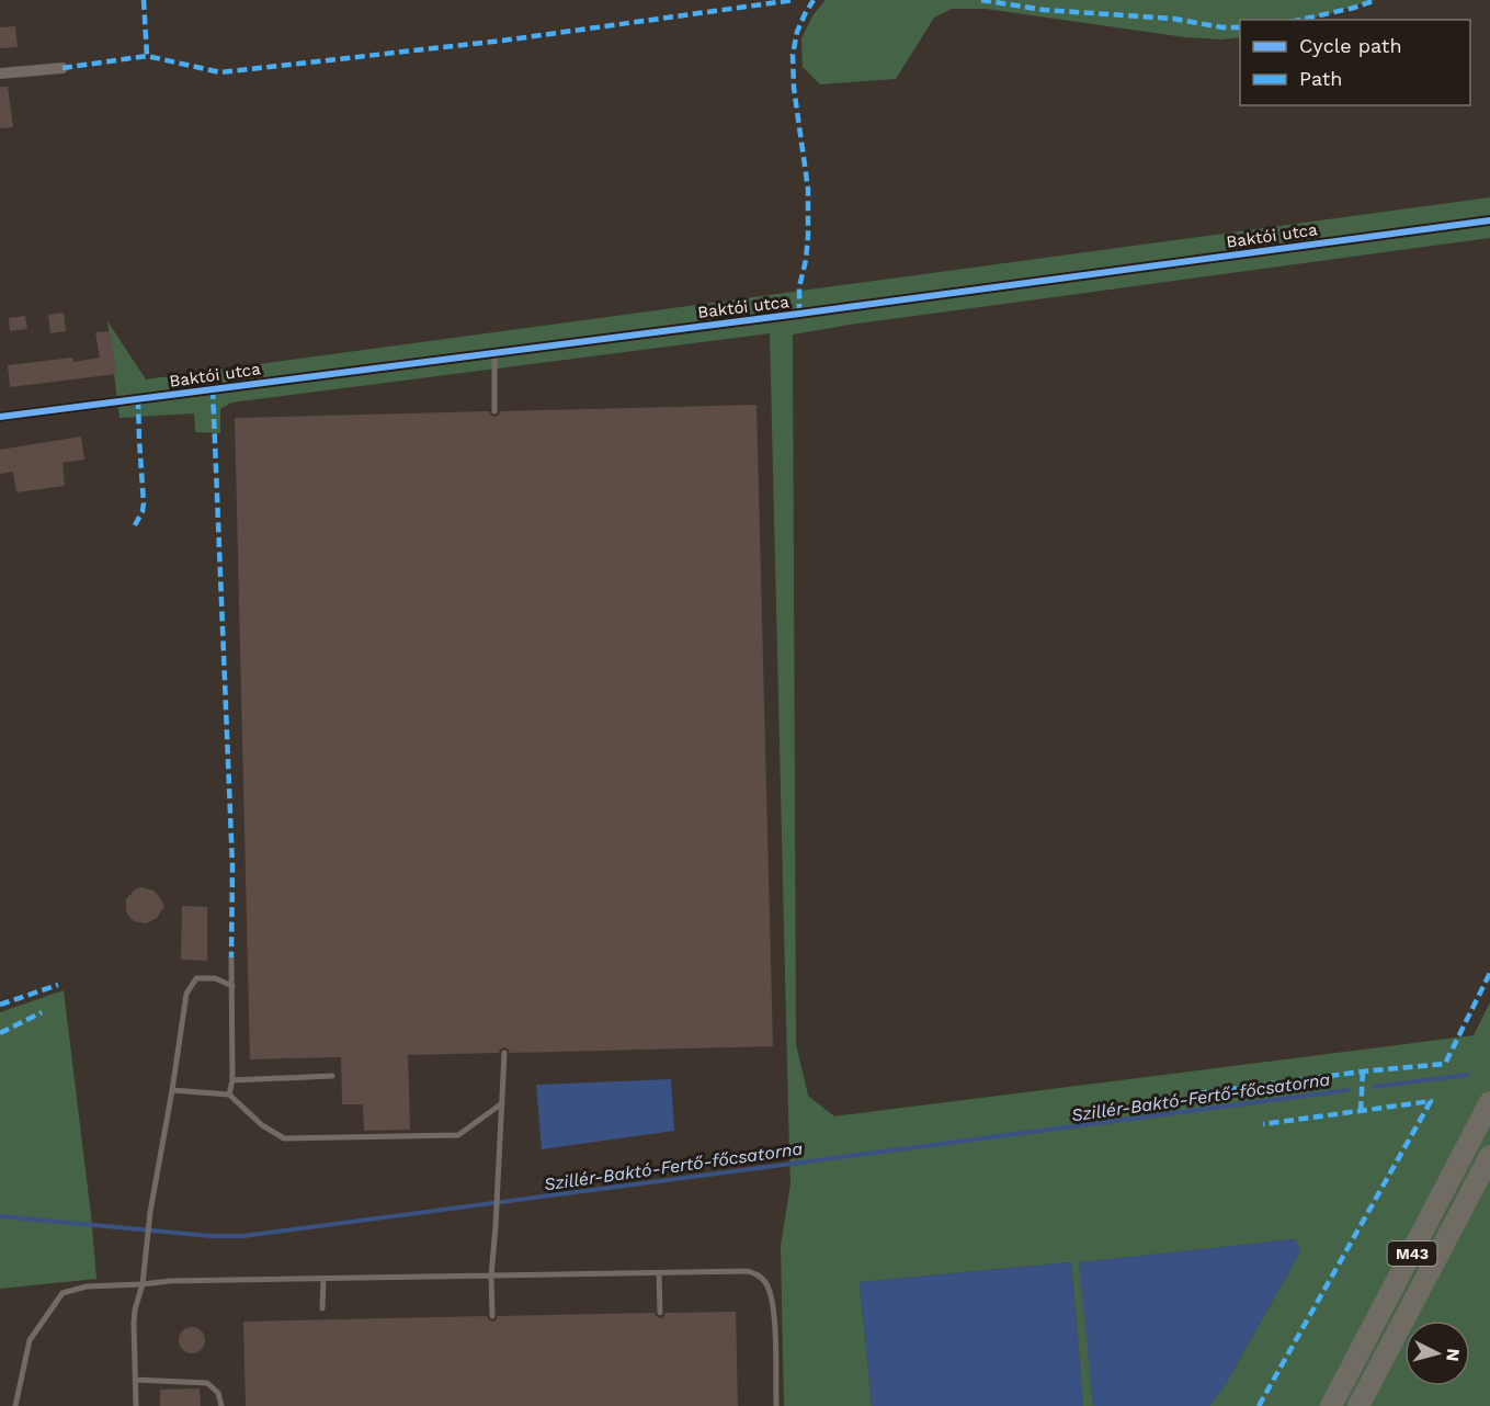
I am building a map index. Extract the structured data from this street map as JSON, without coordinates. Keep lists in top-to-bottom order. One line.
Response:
{"streets":{"highway":["M43"],"street":["Baktói utca"]},"water":["Szillér-Baktó-Fertő-főcsatorna"],"legend":["Cycle path","Path"],"north":"right"}
